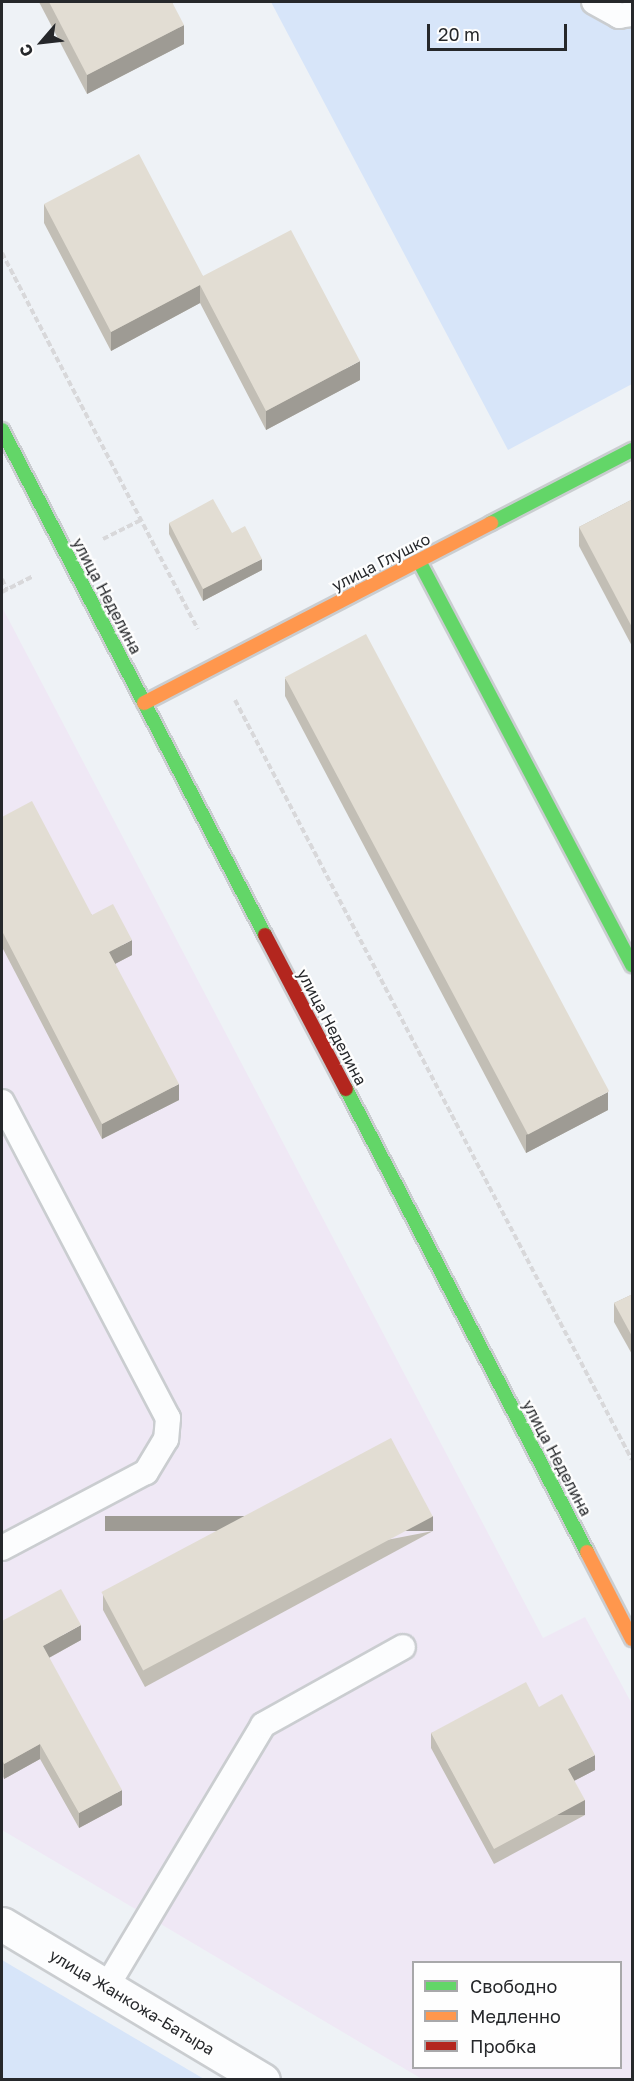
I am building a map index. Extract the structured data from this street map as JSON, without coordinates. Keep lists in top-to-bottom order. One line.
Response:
{"streets":{"street":["улица Глушко","улица Неделина","улица Жанкожа-Батыра"]},"crossings":[["улица Глушко","улица Неделина"]],"legend":["Свободно","Медленно","Пробка"],"scale_bar":"20 m","north":"bottom left"}
